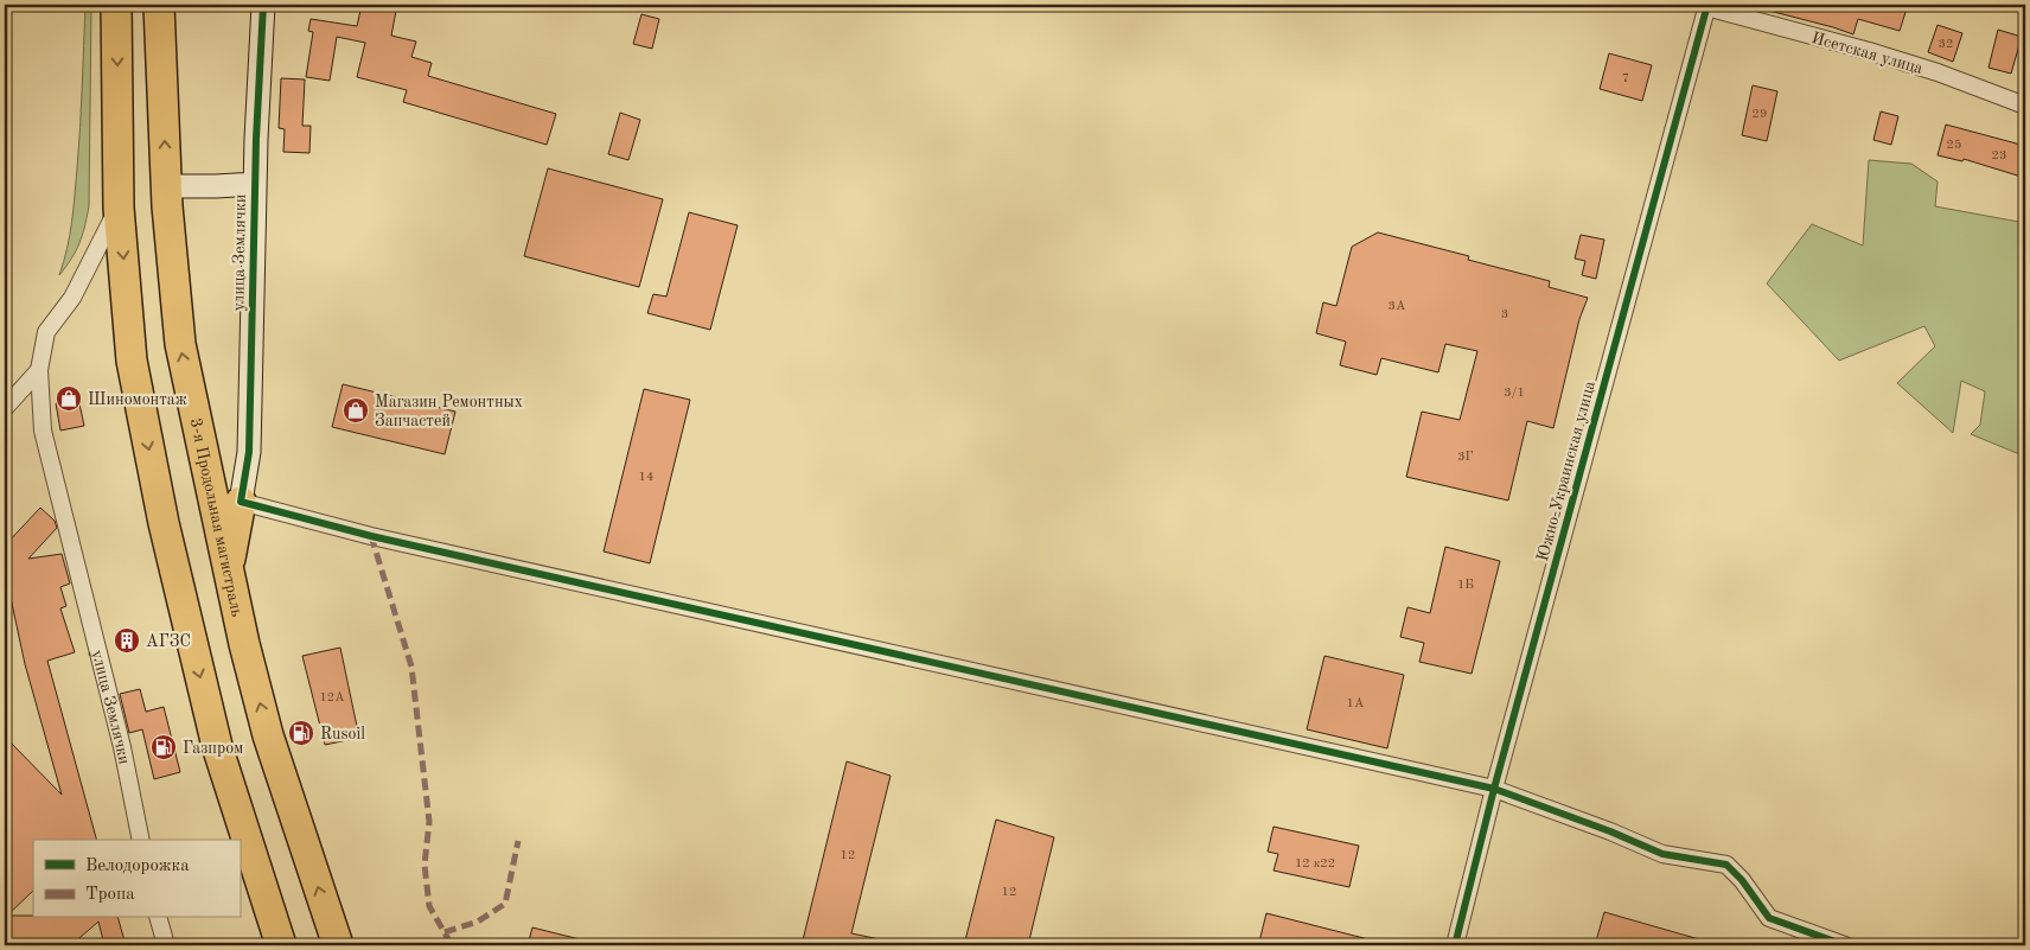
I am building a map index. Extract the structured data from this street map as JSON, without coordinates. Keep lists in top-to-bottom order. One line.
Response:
{"streets":{"highway":["3-я Продольная магистраль"],"street":["Исетская улица","улица Землячки","Южно-Украинская улица"]},"crossings":[["Исетская улица","Южно-Украинская улица"]],"places":{"shop":["Шиномонтаж","Магазин Ремонтных Запчастей"],"building":["АГЗС"],"fuel station":["Rusoil","Газпром"]},"house_numbers":["32","7","29","25","23","3А","3","3/1","3Г","14","1Б","12А","1А","12","12 к22","12"],"legend":["Велодорожка","Тропа"]}
